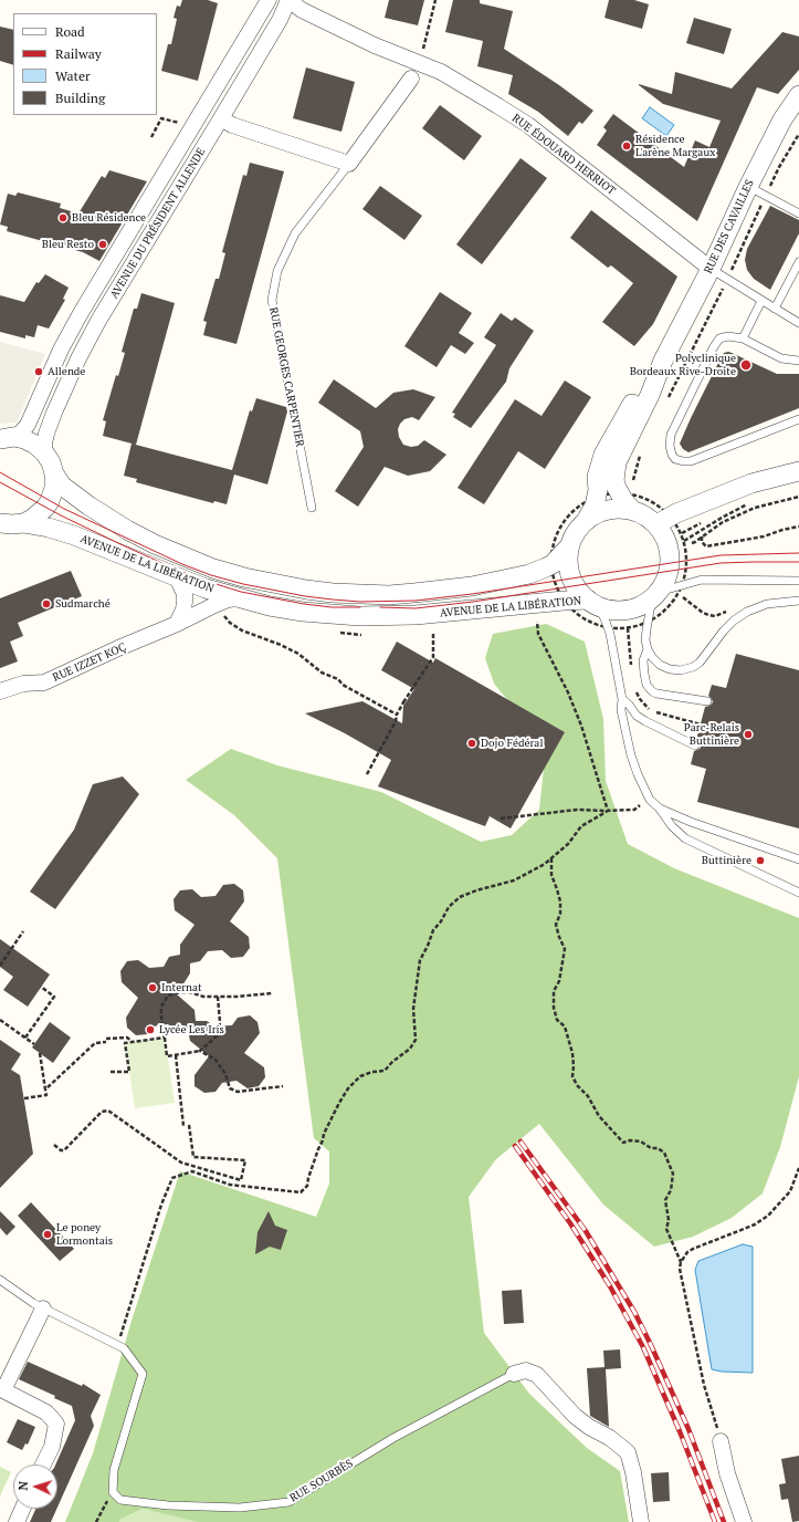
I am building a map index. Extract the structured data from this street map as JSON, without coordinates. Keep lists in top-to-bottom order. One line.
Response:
{"streets":{"street":["RUE ÉDOUARD HERRIOT","AVENUE DU PRÉSIDENT ALLENDE","RUE DES CAVAILLES","RUE GEORGES CARPENTIER","AVENUE DE LA LIBÉRATION","RUE IZZET KOÇ","RUE SOURBÈS"]},"crossings":[["RUE ÉDOUARD HERRIOT","AVENUE DU PRÉSIDENT ALLENDE"],["RUE ÉDOUARD HERRIOT","RUE DES CAVAILLES"],["RUE DES CAVAILLES","AVENUE DE LA LIBÉRATION"],["AVENUE DE LA LIBÉRATION","RUE IZZET KOÇ"]],"places":["Résidence L'arène Margaux","Bleu Résidence","Bleu Resto","Polyclinique Bordeaux Rive-Droite","Allende","Sudmarché","Parc-Relais Buttinière","Dojo Fédéral","Buttinière","Internat","Lycée Les Iris","Le poney Lormontais"],"legend":["Road","Railway","Water","Building"],"north":"left"}
